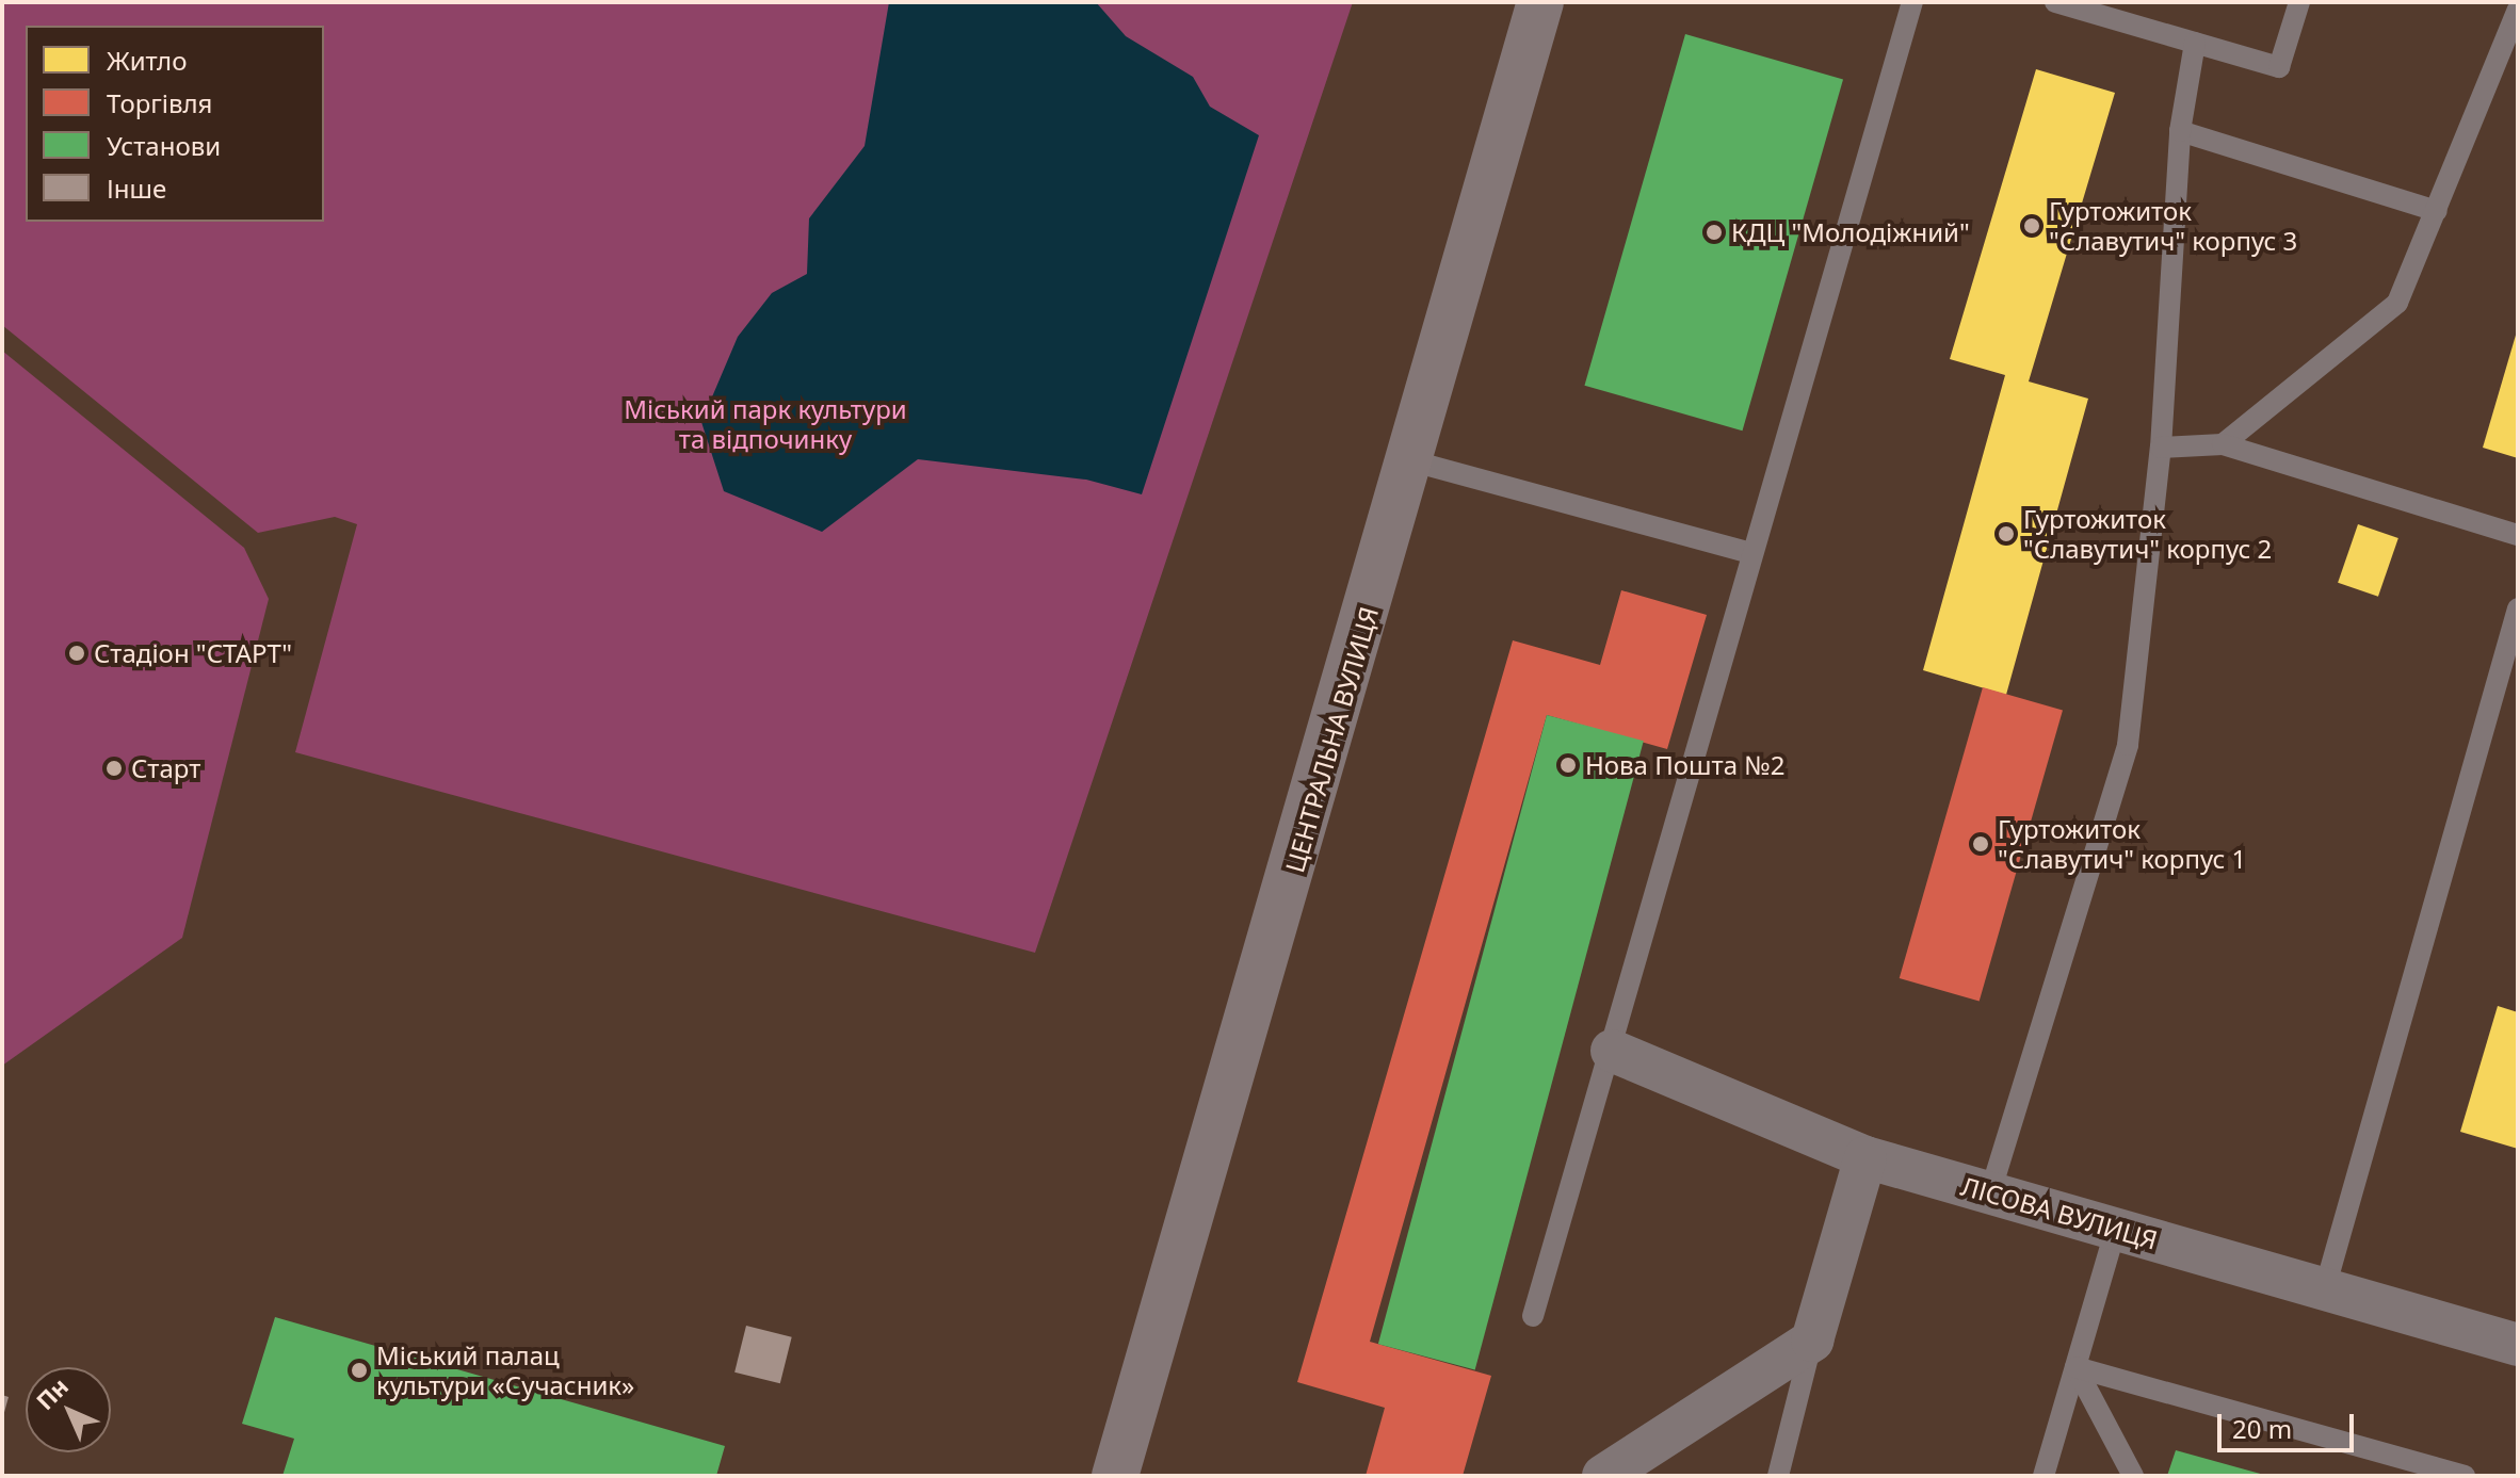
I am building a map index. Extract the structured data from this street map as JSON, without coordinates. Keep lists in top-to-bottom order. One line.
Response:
{"streets":{"street":["ЦЕНТРАЛЬНА ВУЛИЦЯ","ЛІСОВА ВУЛИЦЯ"]},"parks":["Міський парк культури та відпочинку"],"places":["Гуртожиток \"Славутич\" корпус 3","КДЦ \"Молодіжний\"","Гуртожиток \"Славутич\" корпус 2","Стадіон \"СТАРТ\"","Нова Пошта №2","Старт","Гуртожиток \"Славутич\" корпус 1","Міський палац культури «Сучасник»"],"legend":["Житло","Торгівля","Установи","Інше"],"scale_bar":"20 m","north":"top left"}
